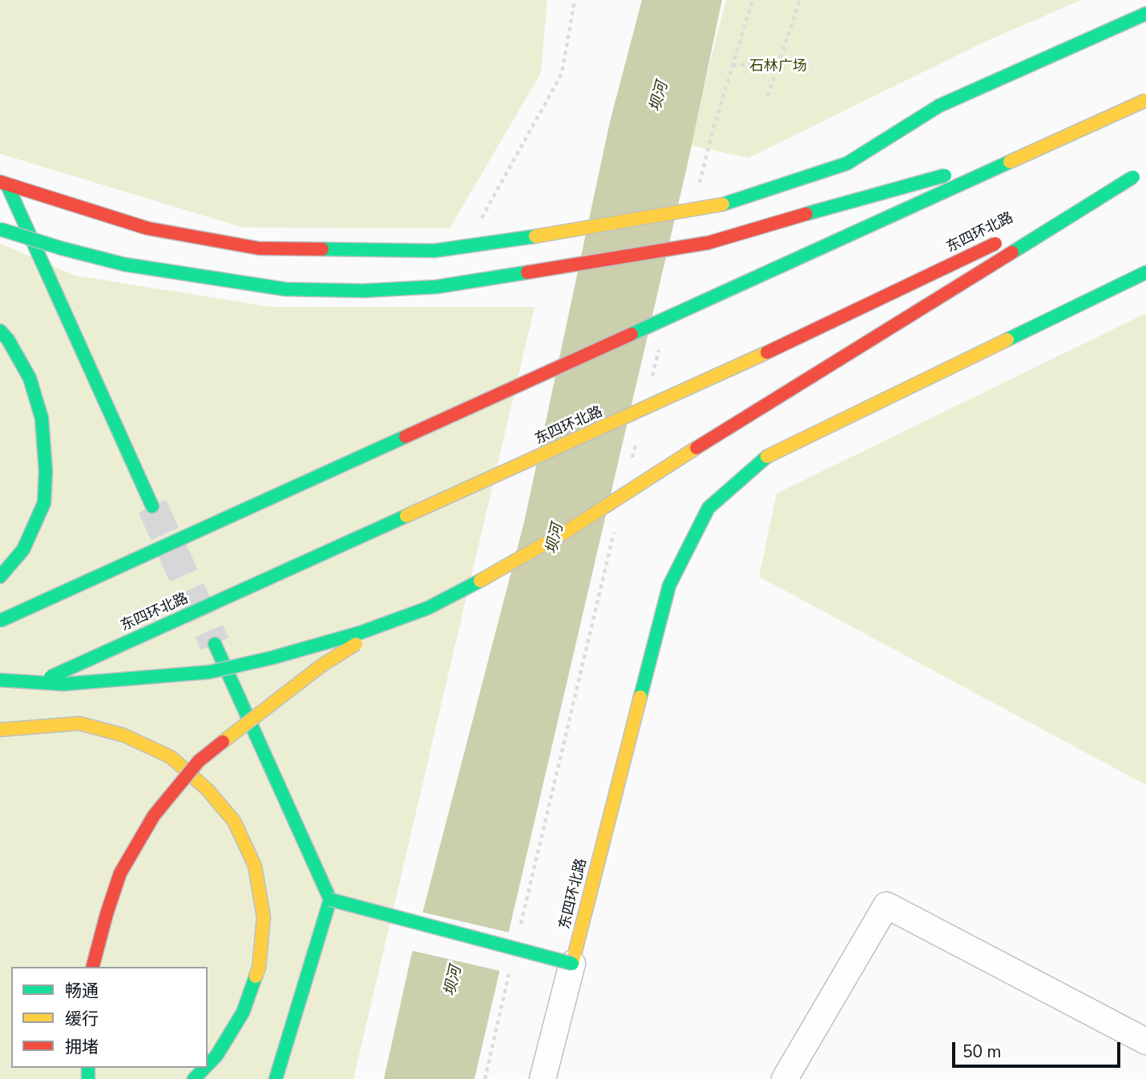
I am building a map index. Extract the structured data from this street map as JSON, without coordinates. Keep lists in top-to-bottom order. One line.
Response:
{"streets":{"main road":["东四环北路"]},"water":["坝河"],"parks":["石林广场"],"legend":["畅通","缓行","拥堵"],"scale_bar":"50 m"}
